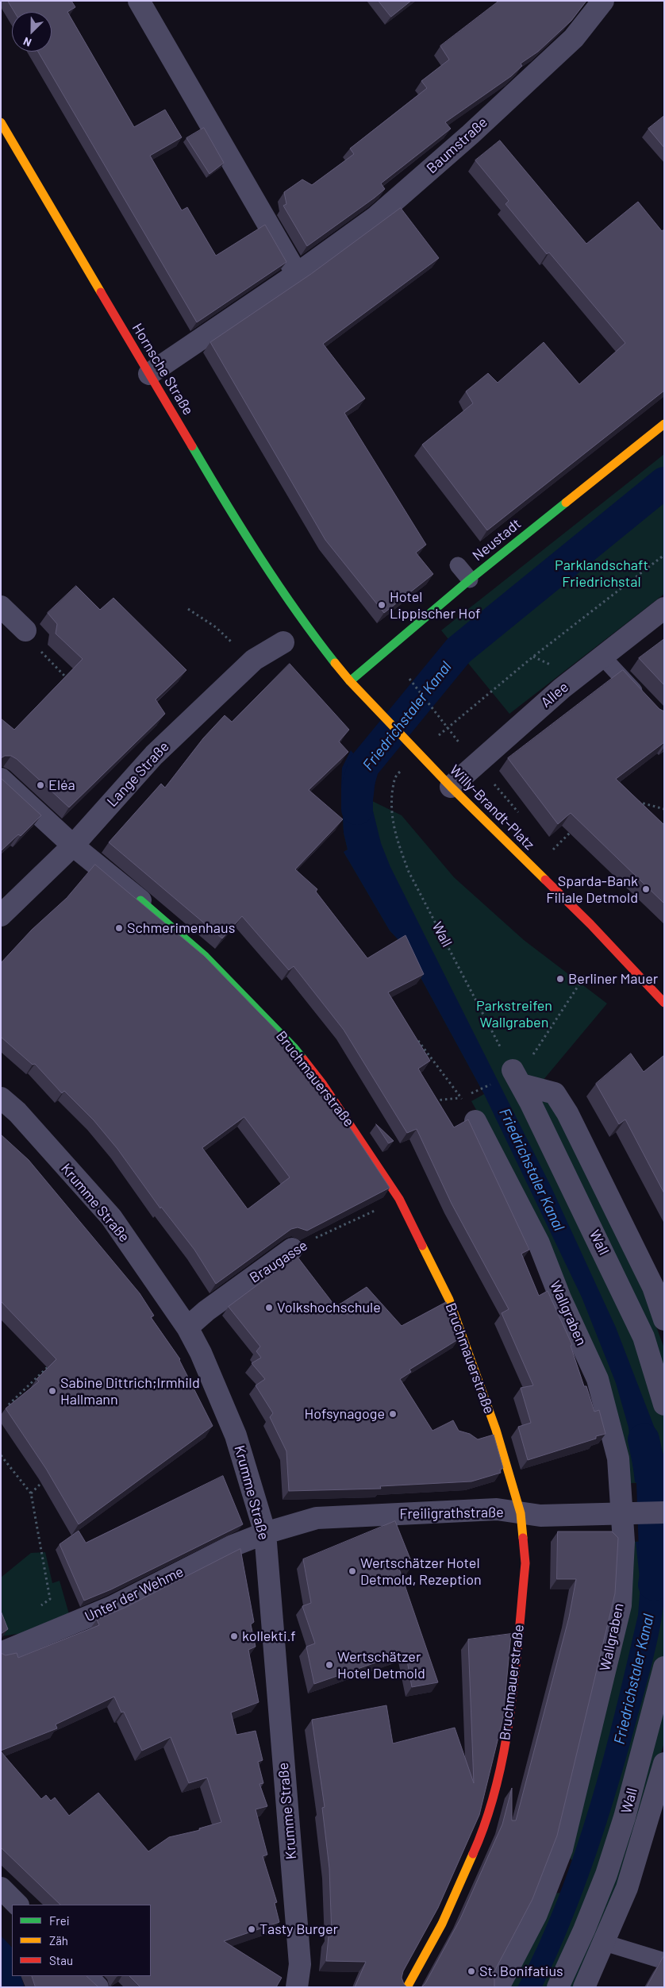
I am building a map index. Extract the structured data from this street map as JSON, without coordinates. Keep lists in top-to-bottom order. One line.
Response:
{"streets":{"main road":["Hornsche Straße","Neustadt","Willy-Brandt-Platz","Bruchmauerstraße"],"street":["Baumstraße","Allee","Lange Straße","Wall","Krumme Straße","Braugasse","Wallgraben","Freiligrathstraße","Unter der Wehme"]},"crossings":[["Baumstraße","Hornsche Straße"],["Hornsche Straße","Willy-Brandt-Platz"],["Neustadt","Willy-Brandt-Platz"],["Allee","Willy-Brandt-Platz"],["Lange Straße","Bruchmauerstraße"],["Bruchmauerstraße","Braugasse"],["Bruchmauerstraße","Freiligrathstraße"],["Krumme Straße","Braugasse"],["Krumme Straße","Freiligrathstraße"],["Krumme Straße","Unter der Wehme"],["Wallgraben","Freiligrathstraße"],["Freiligrathstraße","Unter der Wehme"]],"water":["Friedrichstaler Kanal"],"parks":["Parklandschaft Friedrichstal","Parkstreifen Wallgraben"],"places":["Hotel Lippischer Hof","Eléa","Sparda-Bank Filiale Detmold","Schmerimenhaus","Berliner Mauer","Volkshochschule","Sabine Dittrich;Irmhild Hallmann","Hofsynagoge","Wertschätzer Hotel Detmold, Rezeption","kollekti.f","Wertschätzer Hotel Detmold","Tasty Burger","St. Bonifatius"],"legend":["Frei","Zäh","Stau"],"north":"bottom left"}
